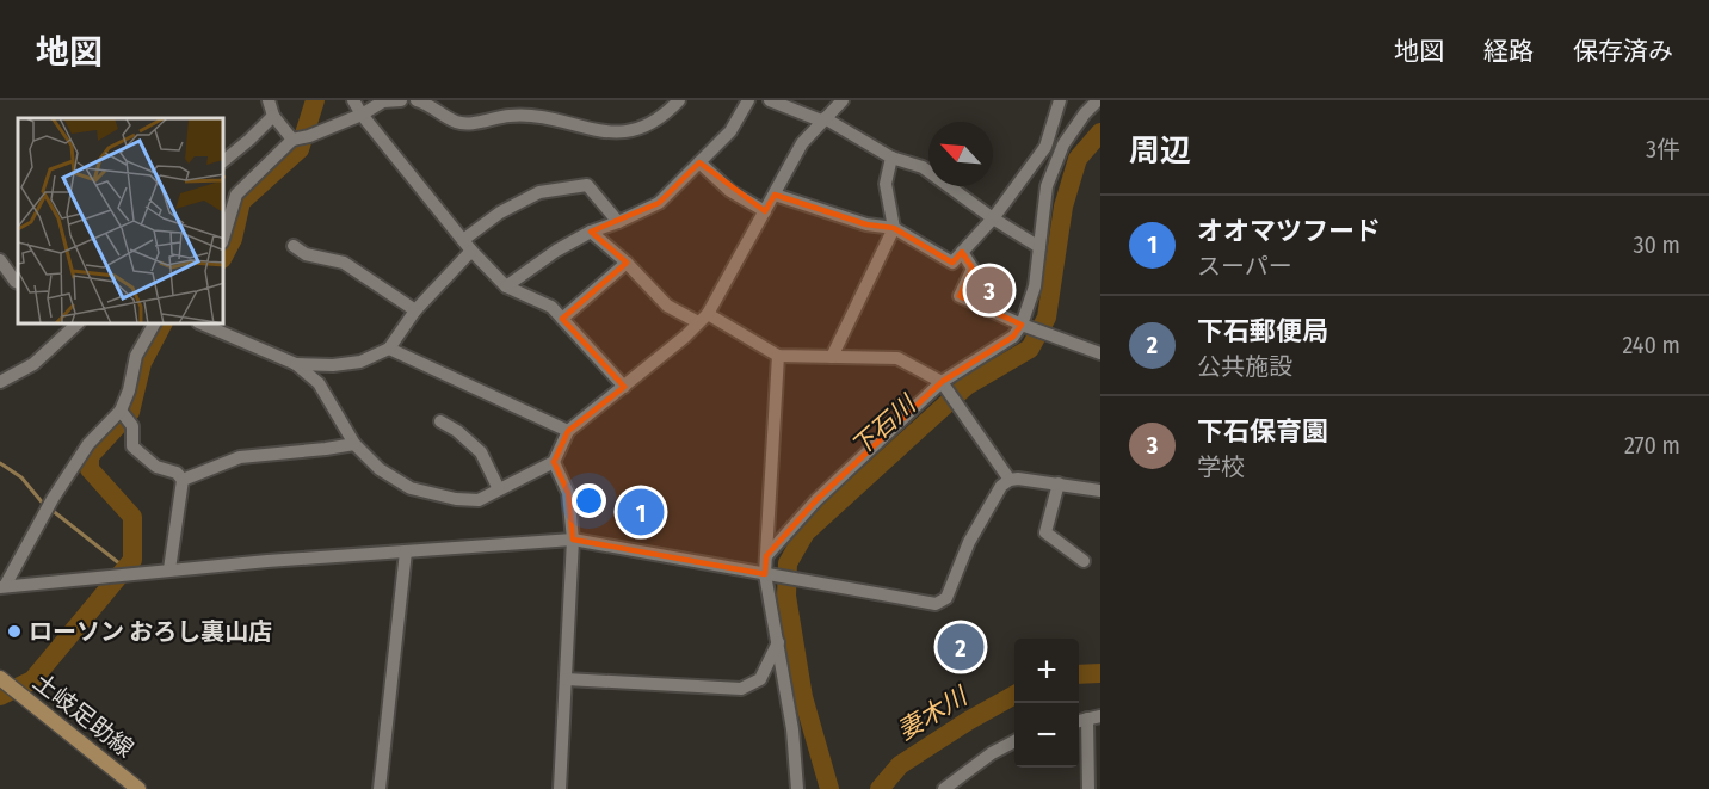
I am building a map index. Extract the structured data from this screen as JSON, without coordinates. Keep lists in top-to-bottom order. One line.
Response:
{"streets":{"main road":["土岐足助線"]},"water":["下石川","妻木川"],"places":["ローソン おろし裏山店"],"north":"top left","page":{"header":"地図","nav":["地図","経路","保存済み"],"heading":["周辺","3件"],"list":[{"mark":"1","name":"オオマツフード","note":"スーパー","value":"30 m"},{"mark":"2","name":"下石郵便局","note":"公共施設","value":"240 m"},{"mark":"3","name":"下石保育園","note":"学校","value":"270 m"}],"pins":["3","1","2"],"map_buttons":["+","−"]}}
